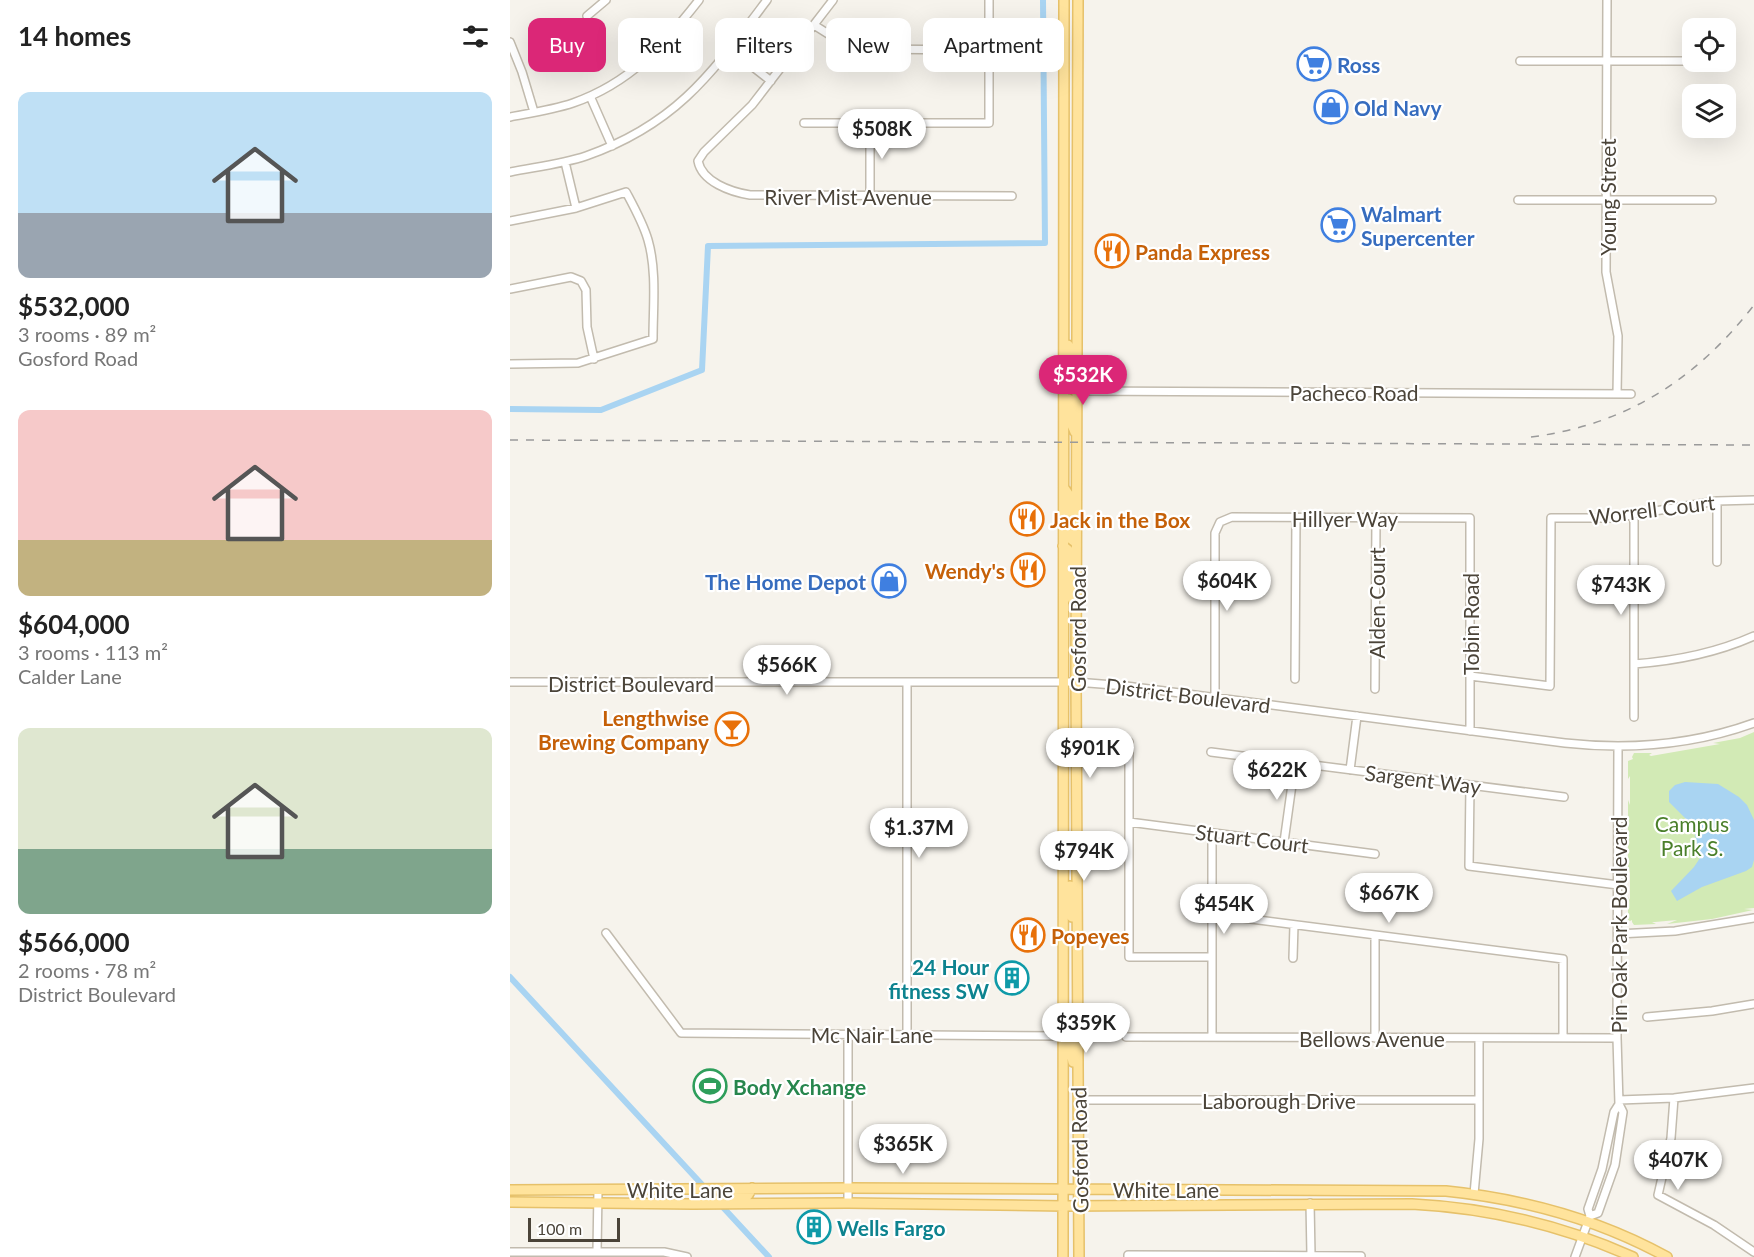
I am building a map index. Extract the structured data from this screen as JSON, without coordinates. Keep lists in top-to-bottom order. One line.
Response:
{"streets":{"main road":["Gosford Road","White Lane"],"street":["River Mist Avenue","Young Street","Pacheco Road","Worrell Court","Hillyer Way","Alden Court","Tobin Road","District Boulevard","Sargent Way","Stuart Court","Pin Oak Park Boulevard","Mc Nair Lane","Bellows Avenue","Laborough Drive"]},"crossings":[["Young Street","Pacheco Road"],["Pacheco Road","Gosford Road"],["Worrell Court","Tobin Road"],["Hillyer Way","Alden Court"],["Hillyer Way","Tobin Road"],["Hillyer Way","District Boulevard"],["Tobin Road","District Boulevard"],["Gosford Road","District Boulevard"],["Gosford Road","Mc Nair Lane"],["Gosford Road","Laborough Drive"],["Gosford Road","White Lane"],["District Boulevard","Pin Oak Park Boulevard"],["Pin Oak Park Boulevard","Bellows Avenue"],["Pin Oak Park Boulevard","White Lane"]],"parks":["Campus Park S."],"places":{"supermarket":["Ross","Walmart Supercenter"],"shop":["Old Navy","The Home Depot"],"restaurant":["Panda Express","Jack in the Box","Wendy's","Popeyes"],"bar":["Lengthwise Brewing Company"],"building":["24 Hour fitness SW","Wells Fargo"],"sports":["Body Xchange"]},"scale_bar":"100 m","page":{"heading":"14 homes","chip":["Buy","Rent","Filters","New","Apartment"],"list":[{"name":"$532,000","note":"3 rooms · 89 m² · Gosford Road"},{"name":"$604,000","note":"3 rooms · 113 m² · Calder Lane"},{"name":"$566,000","note":"2 rooms · 78 m² · District Boulevard"}],"price":["$508K","$532K","$604K","$743K","$566K","$901K","$622K","$1.37M","$794K","$667K","$454K","$359K","$365K","$407K"],"scale":"100 m"}}
